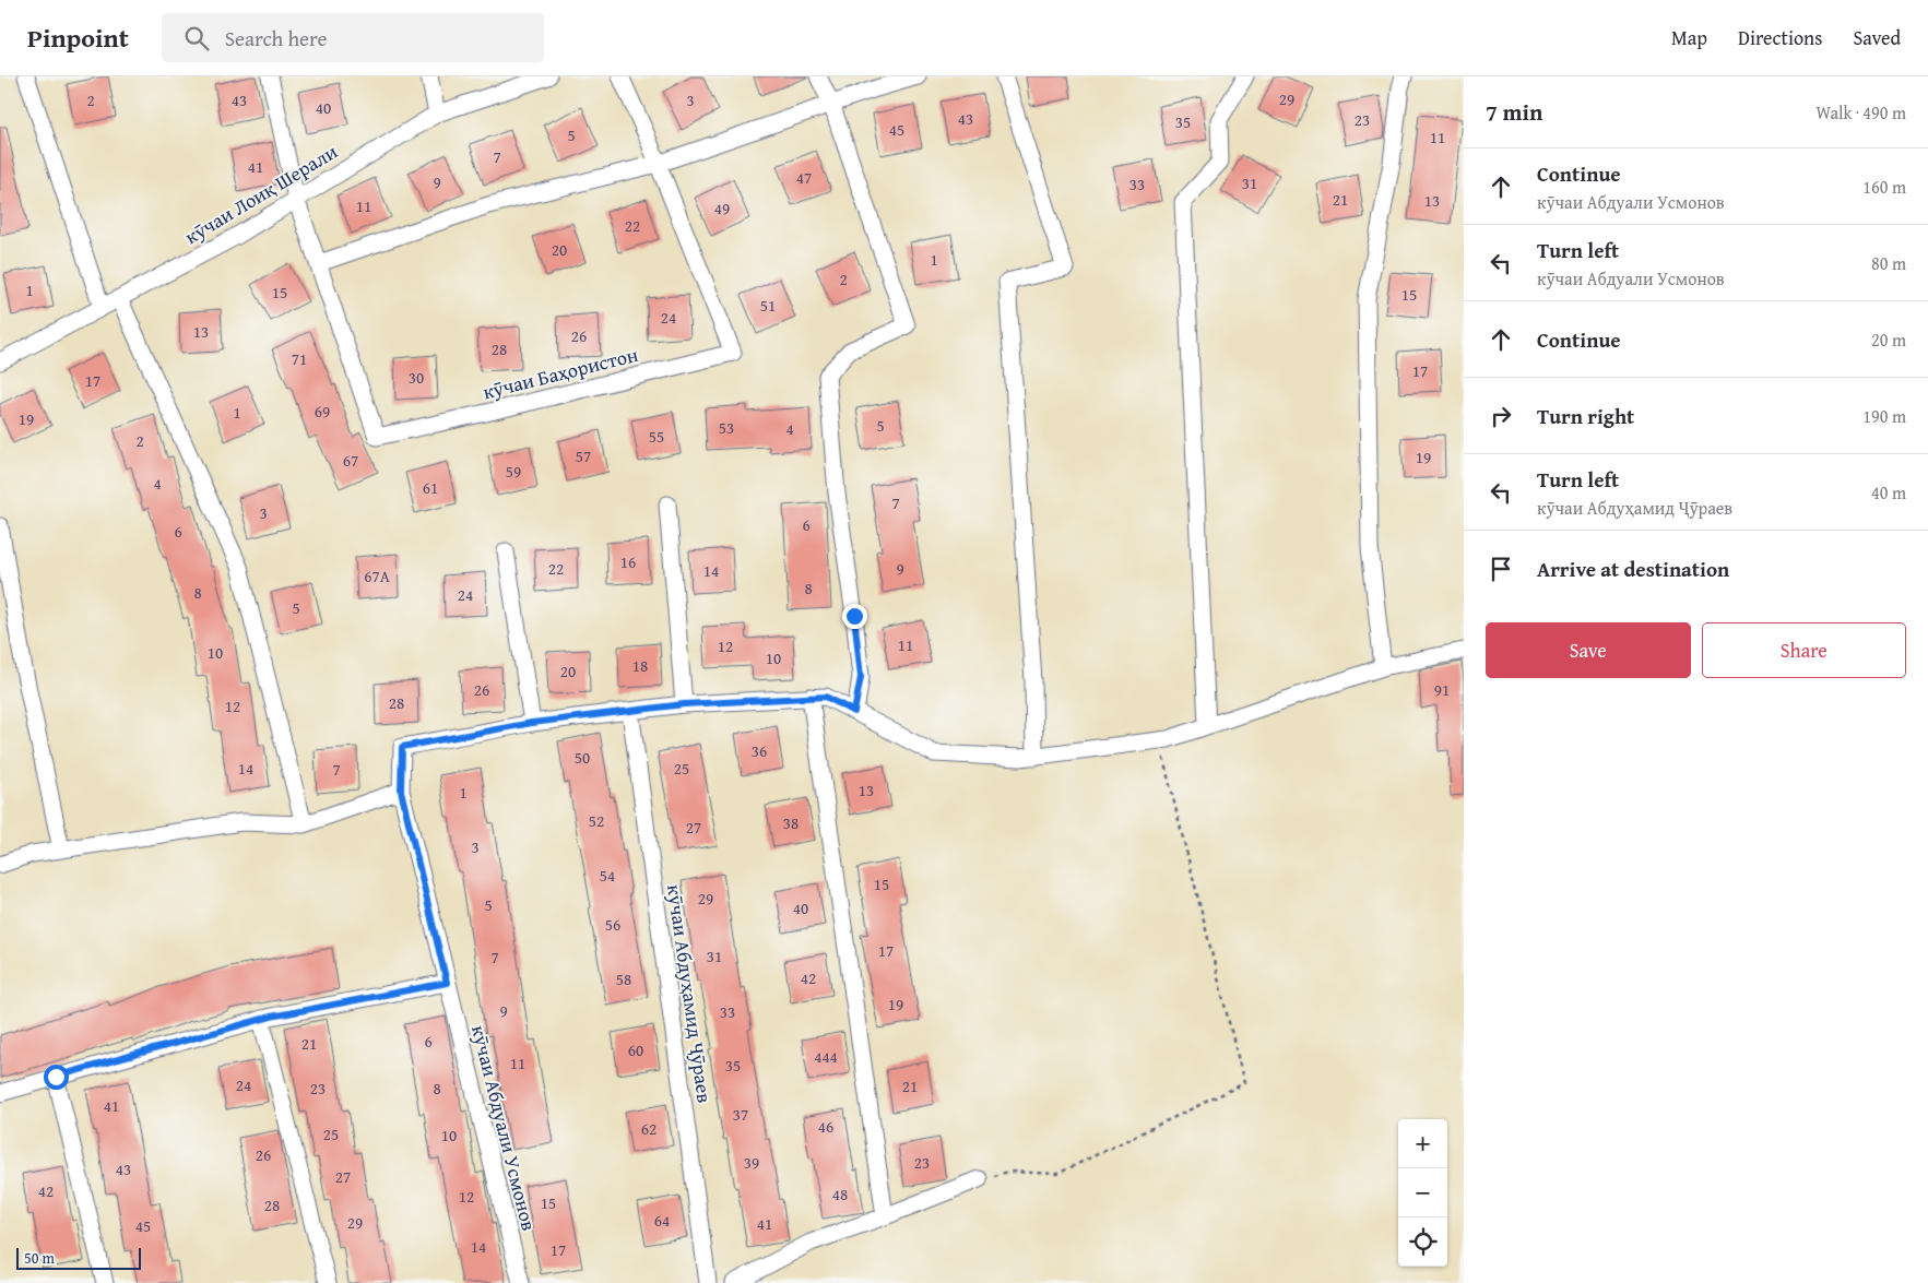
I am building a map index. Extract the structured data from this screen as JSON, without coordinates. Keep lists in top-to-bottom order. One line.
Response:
{"streets":{"street":["кӯчаи Лоиқ Шерали","кӯчаи Баҳористон","кӯчаи Абдуҳамид Ҷӯраев","кӯчаи Абдуали Усмонов"]},"crossings":[["кӯчаи Лоиқ Шерали","кӯчаи Баҳористон"]],"house_numbers":["29","2","43","3","40","43","23","35","45","5","11","7","41","47","9","31","33","21","13","11","49","22","20","1","2","1","15","15","51","24","13","26","28","71","17","30","17","69","1","19","5","53","4","55","2","57","19","67","59","4","61","7","3","6","6","16","22","9","14","67А","8","8","24","5","11","12","10","10","18","20","26","91","28","12","36","50","14","25","7","13","1","52","38","27","3","54","15","29","5","40","56","17","31","7","42","58","19","9","33","6","21","60","444","11","35","24","21","23","8","41","37","46","62","25","10","26","39","23","43","27","42","48","12","15","28","64","29","41","45","14","17"],"scale_bar":"50 m","page":{"header":"Pinpoint","search":"Search here","nav":["Map","Directions","Saved"],"heading":["7 min","Walk · 490 m"],"list":[["Continue","кӯчаи Абдуали Усмонов","160 m"],["Turn left","кӯчаи Абдуали Усмонов","80 m"],["Continue","20 m"],["Turn right","190 m"],["Turn left","кӯчаи Абдуҳамид Ҷӯраев","40 m"],"Arrive at destination"],"buttons":["Save","Share"],"map_buttons":["+","−"],"scale":"50 m"}}
